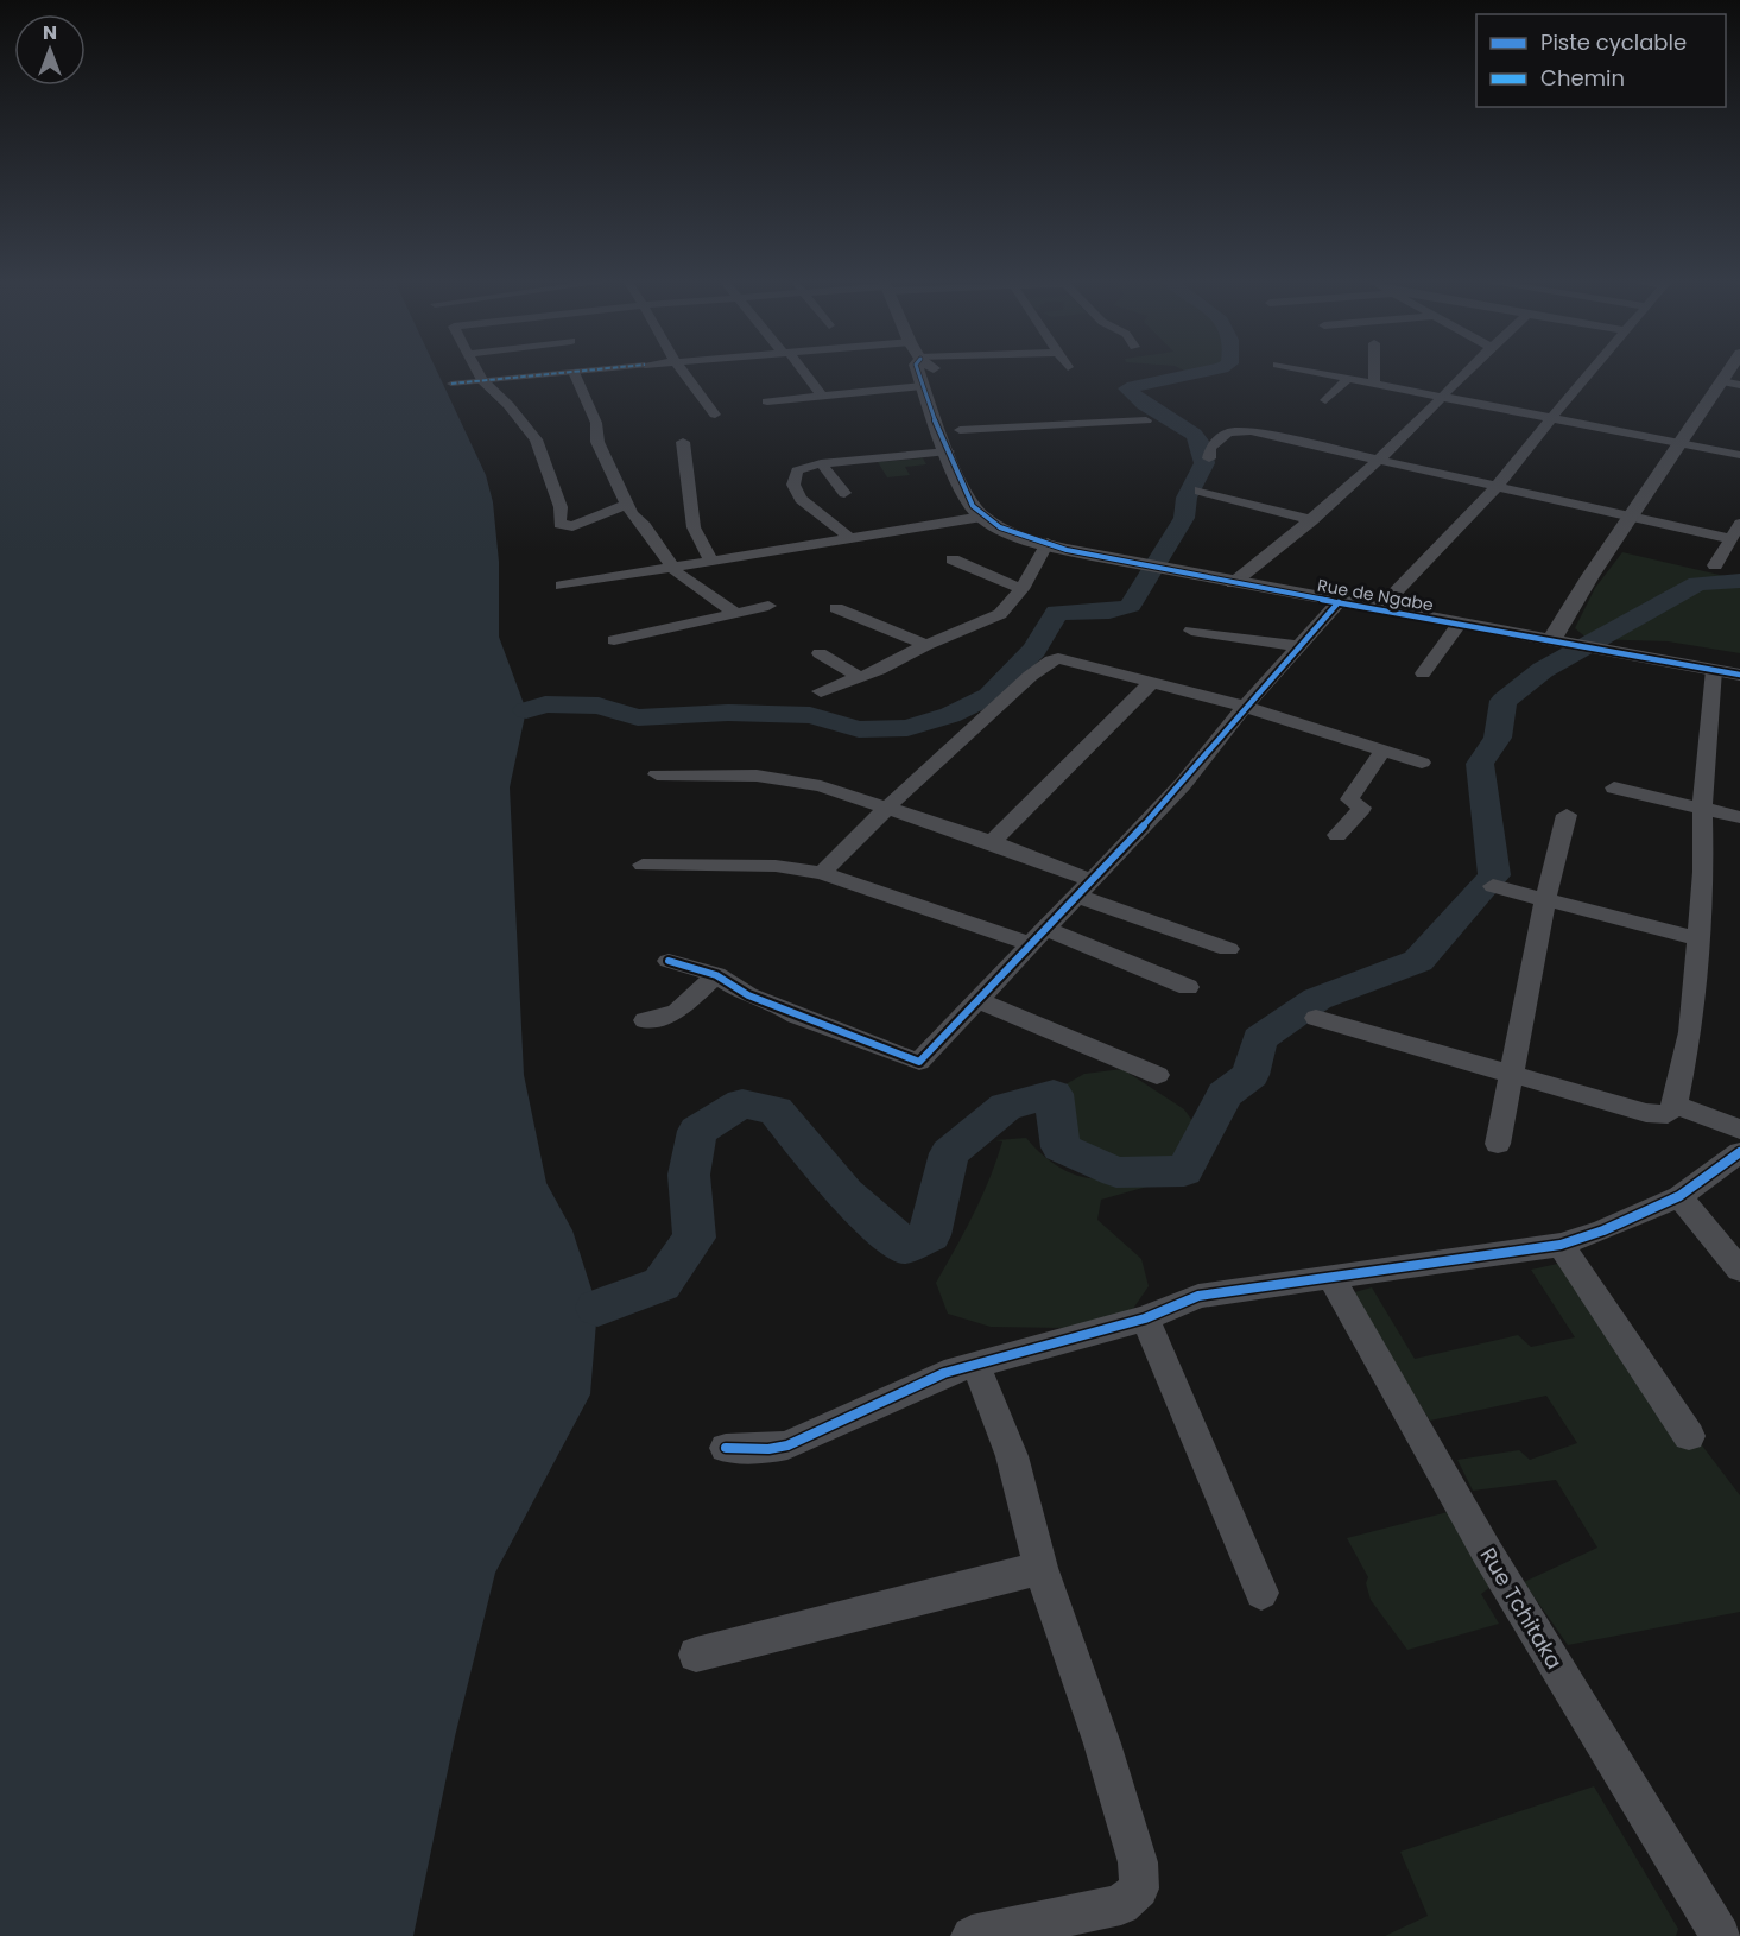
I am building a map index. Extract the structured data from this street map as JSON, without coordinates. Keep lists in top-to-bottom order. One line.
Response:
{"streets":{"street":["Rue de Ngabe","Rue Tchitaka"]},"legend":["Piste cyclable","Chemin"],"north":"top"}
